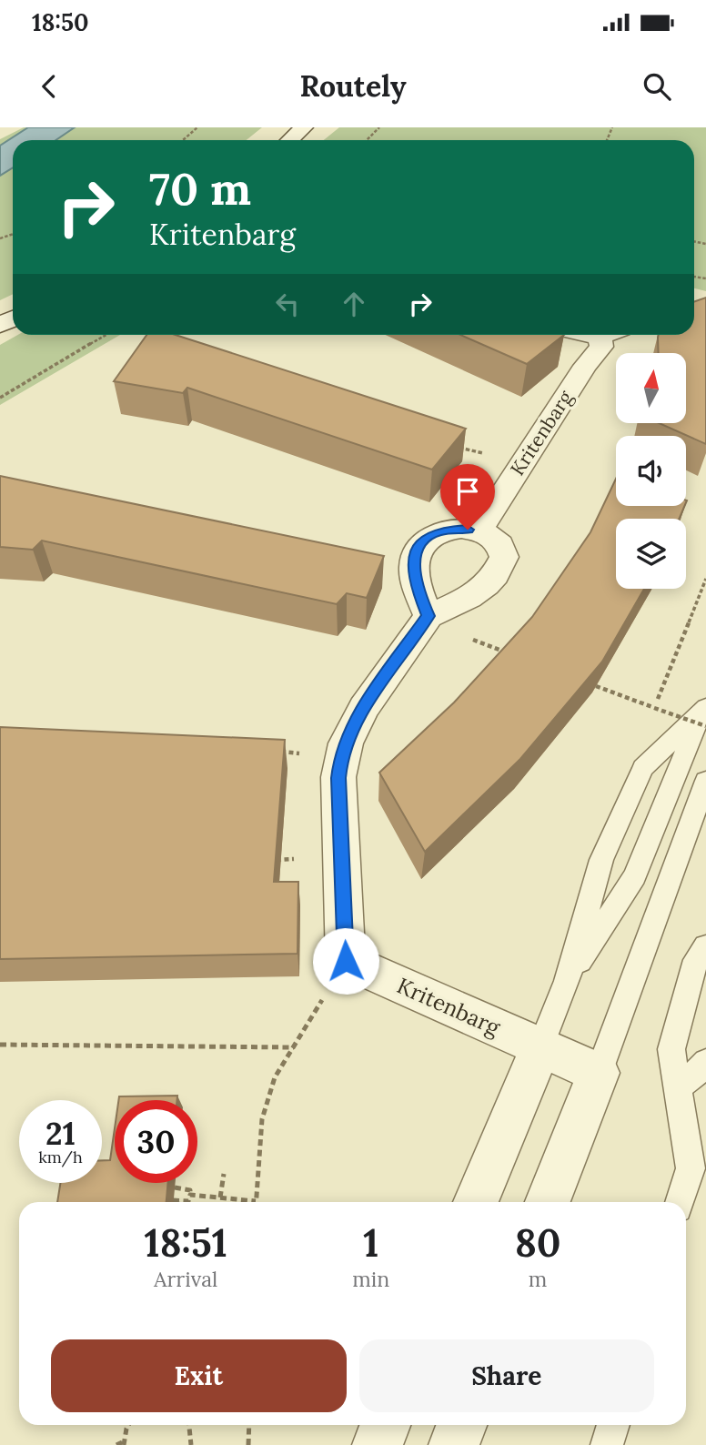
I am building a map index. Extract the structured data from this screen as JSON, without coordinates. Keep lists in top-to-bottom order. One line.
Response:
{"streets":{"street":["Kritenbarg"]},"north":"top","page":{"status":"18:50","header":"Routely","turn":["70 m","Kritenbarg"],"speed":"21 km/h","limit":"30","eta":["18:51","Arrival","1","min","80","m"],"buttons":["Exit","Share"]}}
